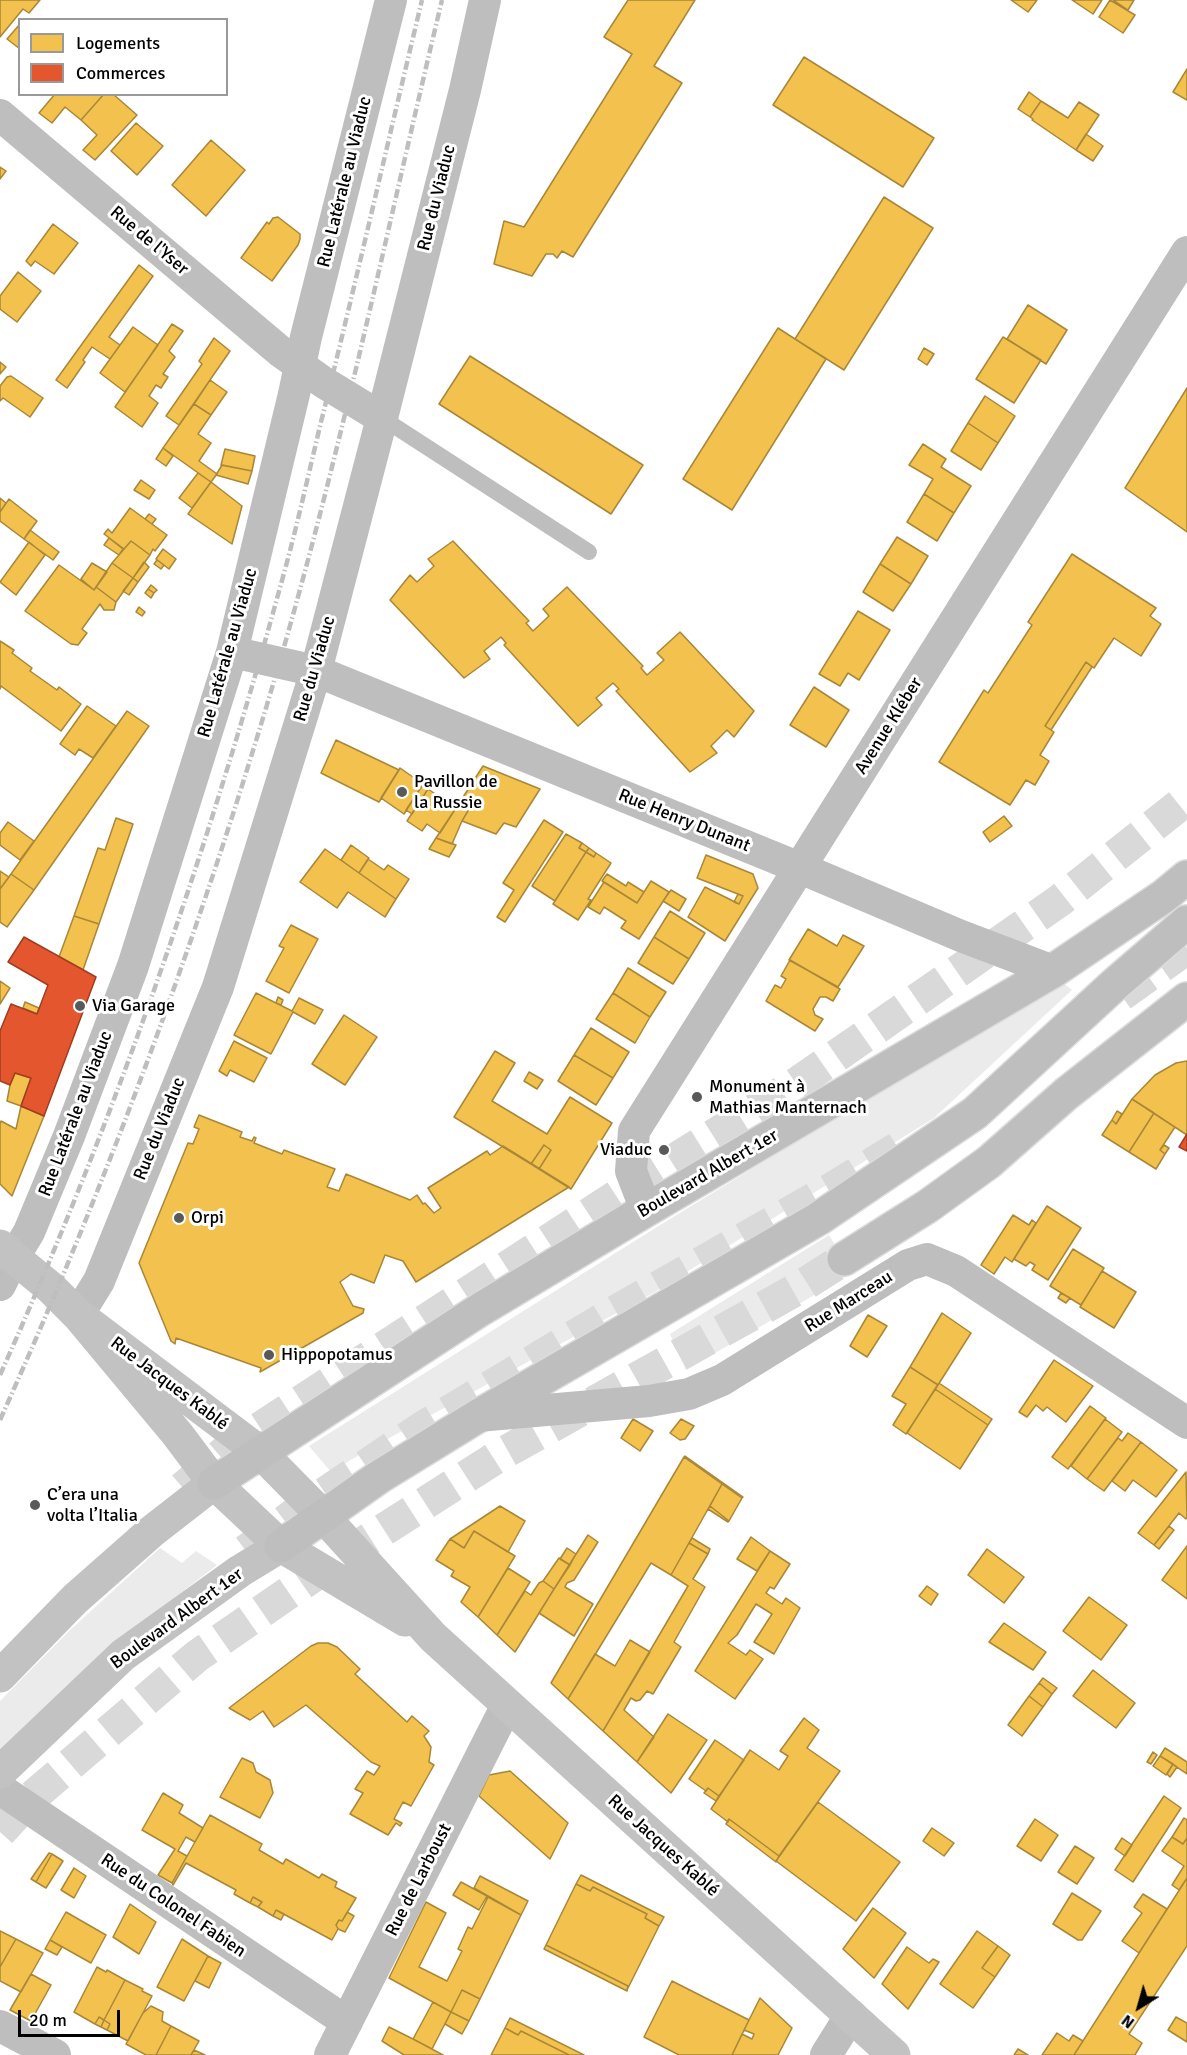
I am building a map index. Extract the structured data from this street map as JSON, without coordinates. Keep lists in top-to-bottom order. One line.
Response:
{"streets":{"main road":["Boulevard Albert 1er","Rue Jacques Kablé"],"street":["Rue Latérale au Viaduc","Rue du Viaduc","Rue de l'Yser","Avenue Kléber","Rue Henry Dunant","Rue Marceau","Rue de Larboust","Rue du Colonel Fabien"]},"crossings":[["Rue Latérale au Viaduc","Rue de l'Yser"],["Rue Latérale au Viaduc","Rue Henry Dunant"],["Rue Latérale au Viaduc","Rue Jacques Kablé"],["Rue du Viaduc","Rue de l'Yser"],["Rue du Viaduc","Rue Henry Dunant"],["Rue du Viaduc","Rue Jacques Kablé"],["Avenue Kléber","Rue Henry Dunant"],["Avenue Kléber","Boulevard Albert 1er"],["Rue Henry Dunant","Boulevard Albert 1er"],["Boulevard Albert 1er","Rue Jacques Kablé"],["Rue Jacques Kablé","Rue de Larboust"],["Rue de Larboust","Rue du Colonel Fabien"]],"places":["Pavillon de la Russie","Via Garage","Monument à Mathias Manternach","Viaduc","Orpi","Hippopotamus","C’era una volta l’Italia"],"legend":["Logements","Commerces"],"scale_bar":"20 m","north":"bottom left"}
